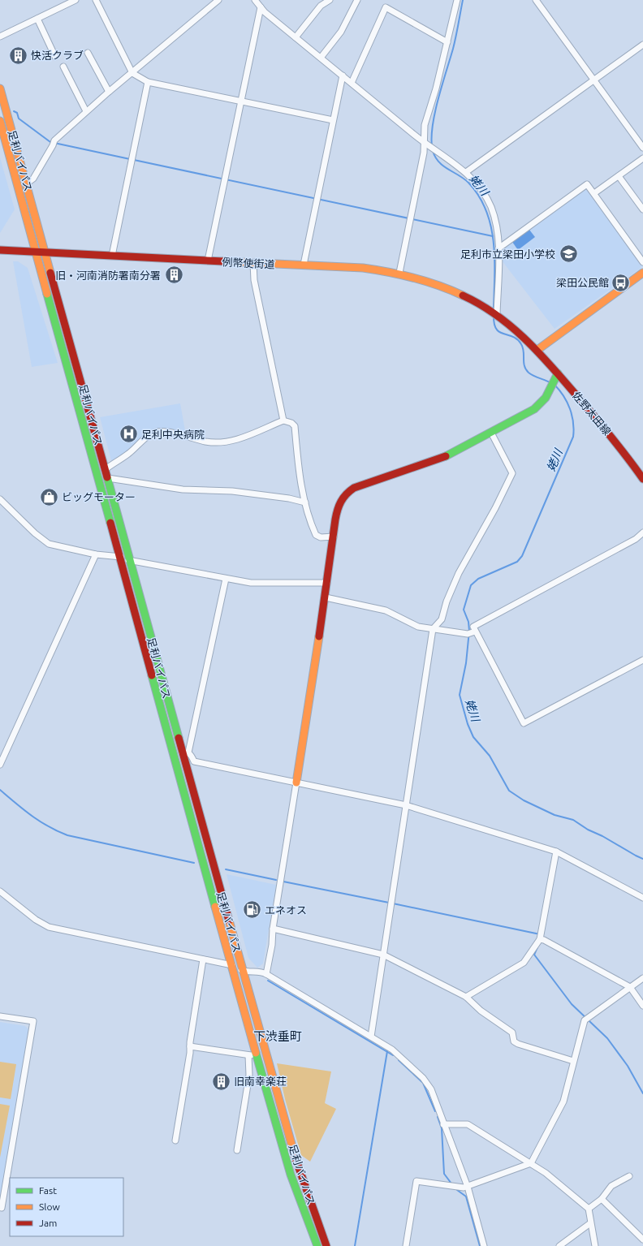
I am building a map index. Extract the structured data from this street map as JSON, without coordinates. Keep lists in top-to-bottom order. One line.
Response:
{"streets":{"main road":["足利バイパス","例幣使街道","佐野太田線"]},"crossings":[["足利バイパス","例幣使街道"],["例幣使街道","佐野太田線"]],"districts":["下渋垂町"],"water":["姥川"],"places":{"building":["快活クラブ","旧・河南消防署南分署","旧南幸楽荘"],"school or university":["足利市立梁田小学校"],"bus stop":["梁田公民館"],"hospital":["足利中央病院"],"shop":["ビッグモーター"],"fuel station":["エネオス"]},"legend":["Fast","Slow","Jam"]}
